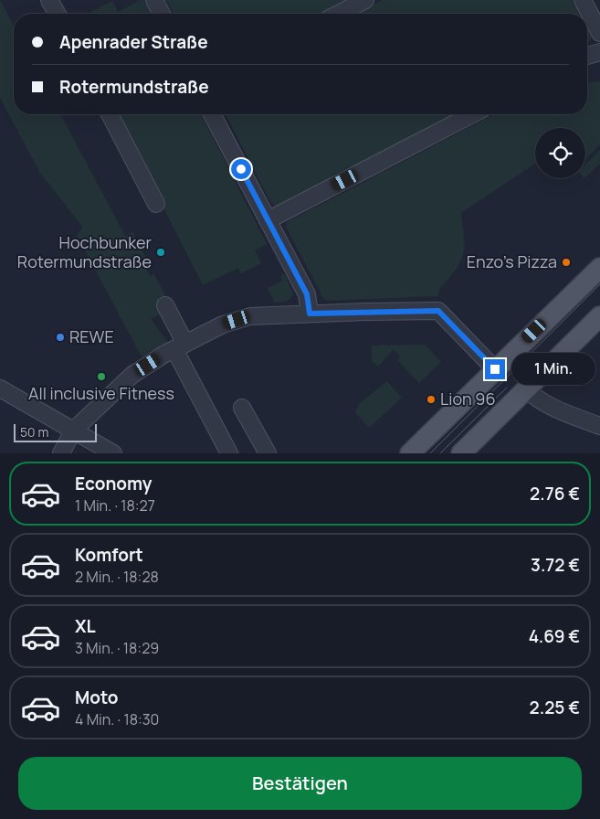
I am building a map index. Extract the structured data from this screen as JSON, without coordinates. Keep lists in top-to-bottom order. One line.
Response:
{"places":["Hochbunker Rotermundstraße","Enzo’s Pizza","REWE","All inclusive Fitness","Lion 96"],"scale_bar":"50 m","page":{"banner":["Apenrader Straße","Rotermundstraße"],"bubble":"1 Min.","scale":"50 m","list":[{"name":"Economy","note":"1 Min. · 18:27","value":"2.76 €"},{"name":"Komfort","note":"2 Min. · 18:28","value":"3.72 €"},{"name":"XL","note":"3 Min. · 18:29","value":"4.69 €"},{"name":"Moto","note":"4 Min. · 18:30","value":"2.25 €"}],"buttons":"Bestätigen"}}
